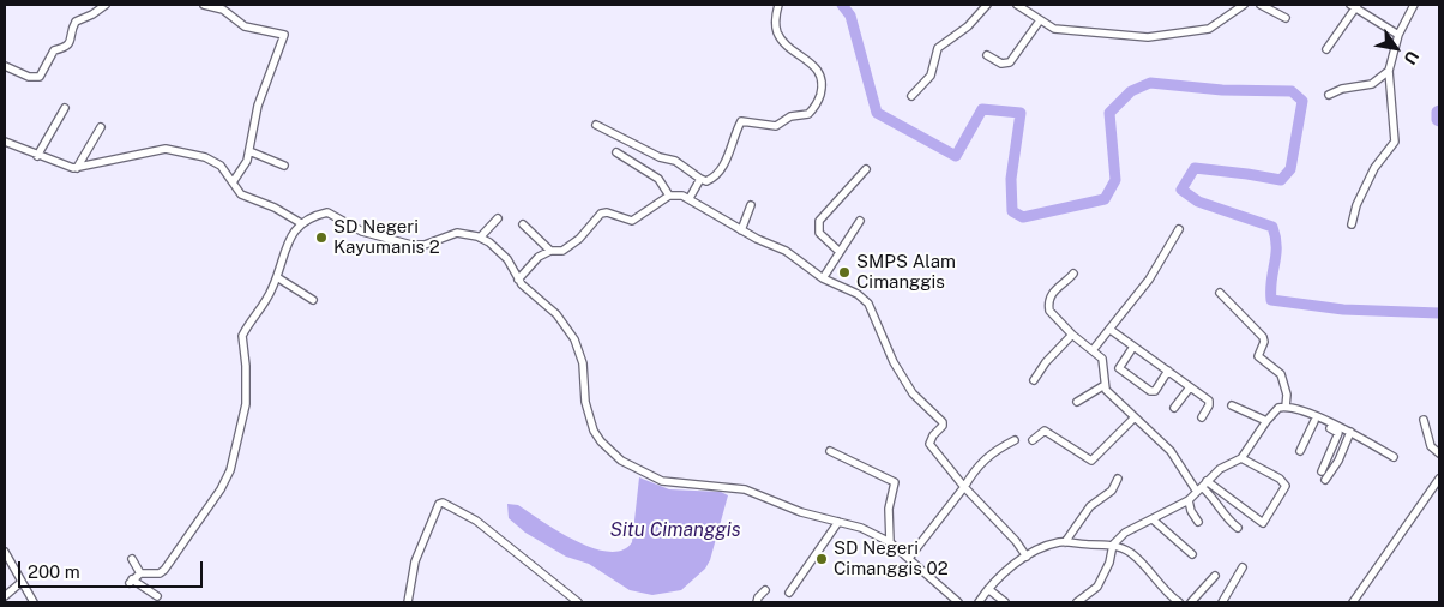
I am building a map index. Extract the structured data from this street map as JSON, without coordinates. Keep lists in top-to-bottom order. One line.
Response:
{"water":["Situ Cimanggis"],"places":["SD Negeri Kayumanis 2","SMPS Alam Cimanggis","SD Negeri Cimanggis 02"],"scale_bar":"200 m","north":"bottom right"}
